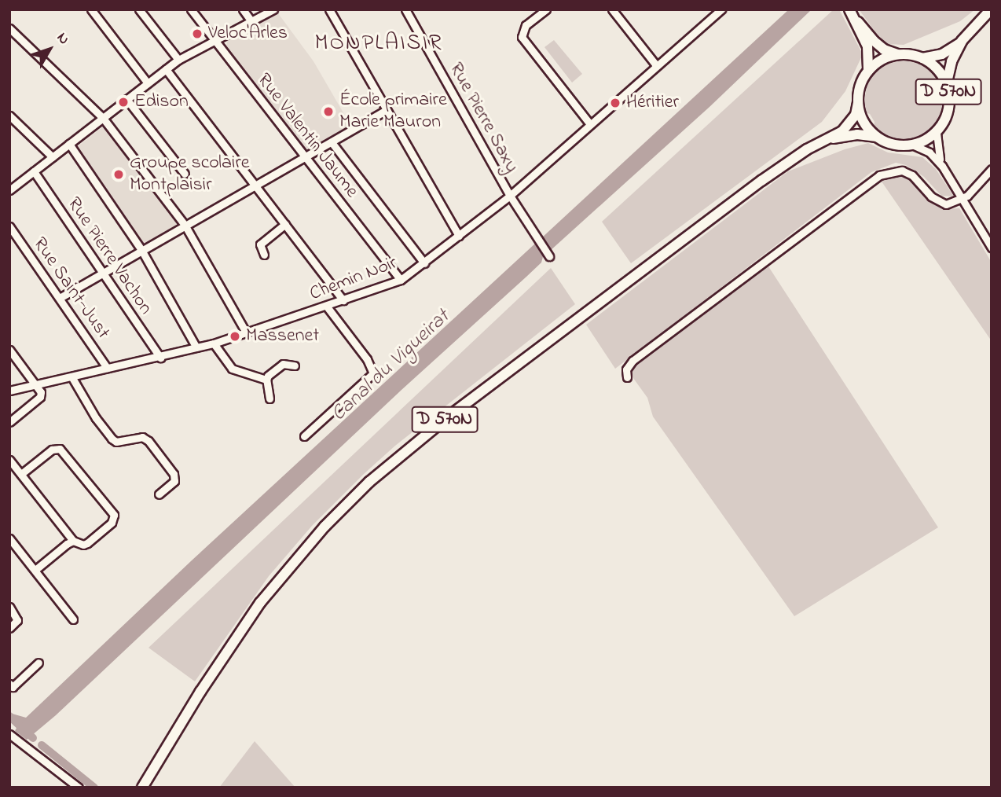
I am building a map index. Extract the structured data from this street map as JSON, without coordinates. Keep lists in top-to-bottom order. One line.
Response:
{"streets":{"main road":["D 570N"],"street":["Rue Pierre Saxy","Rue Valentin Jaume","Rue Pierre Vachon","Chemin Noir","Rue Saint-Just"]},"crossings":[["Rue Pierre Saxy","Chemin Noir"],["Rue Valentin Jaume","Chemin Noir"],["Rue Pierre Vachon","Chemin Noir"],["Chemin Noir","Rue Saint-Just"]],"districts":["MONPLAISIR"],"water":["Canal du Vigueirat"],"places":["Veloc'Arles","Edison","Héritier","École primaire Marie Mauron","Groupe scolaire Montplaisir","Massenet"],"north":"top right"}
